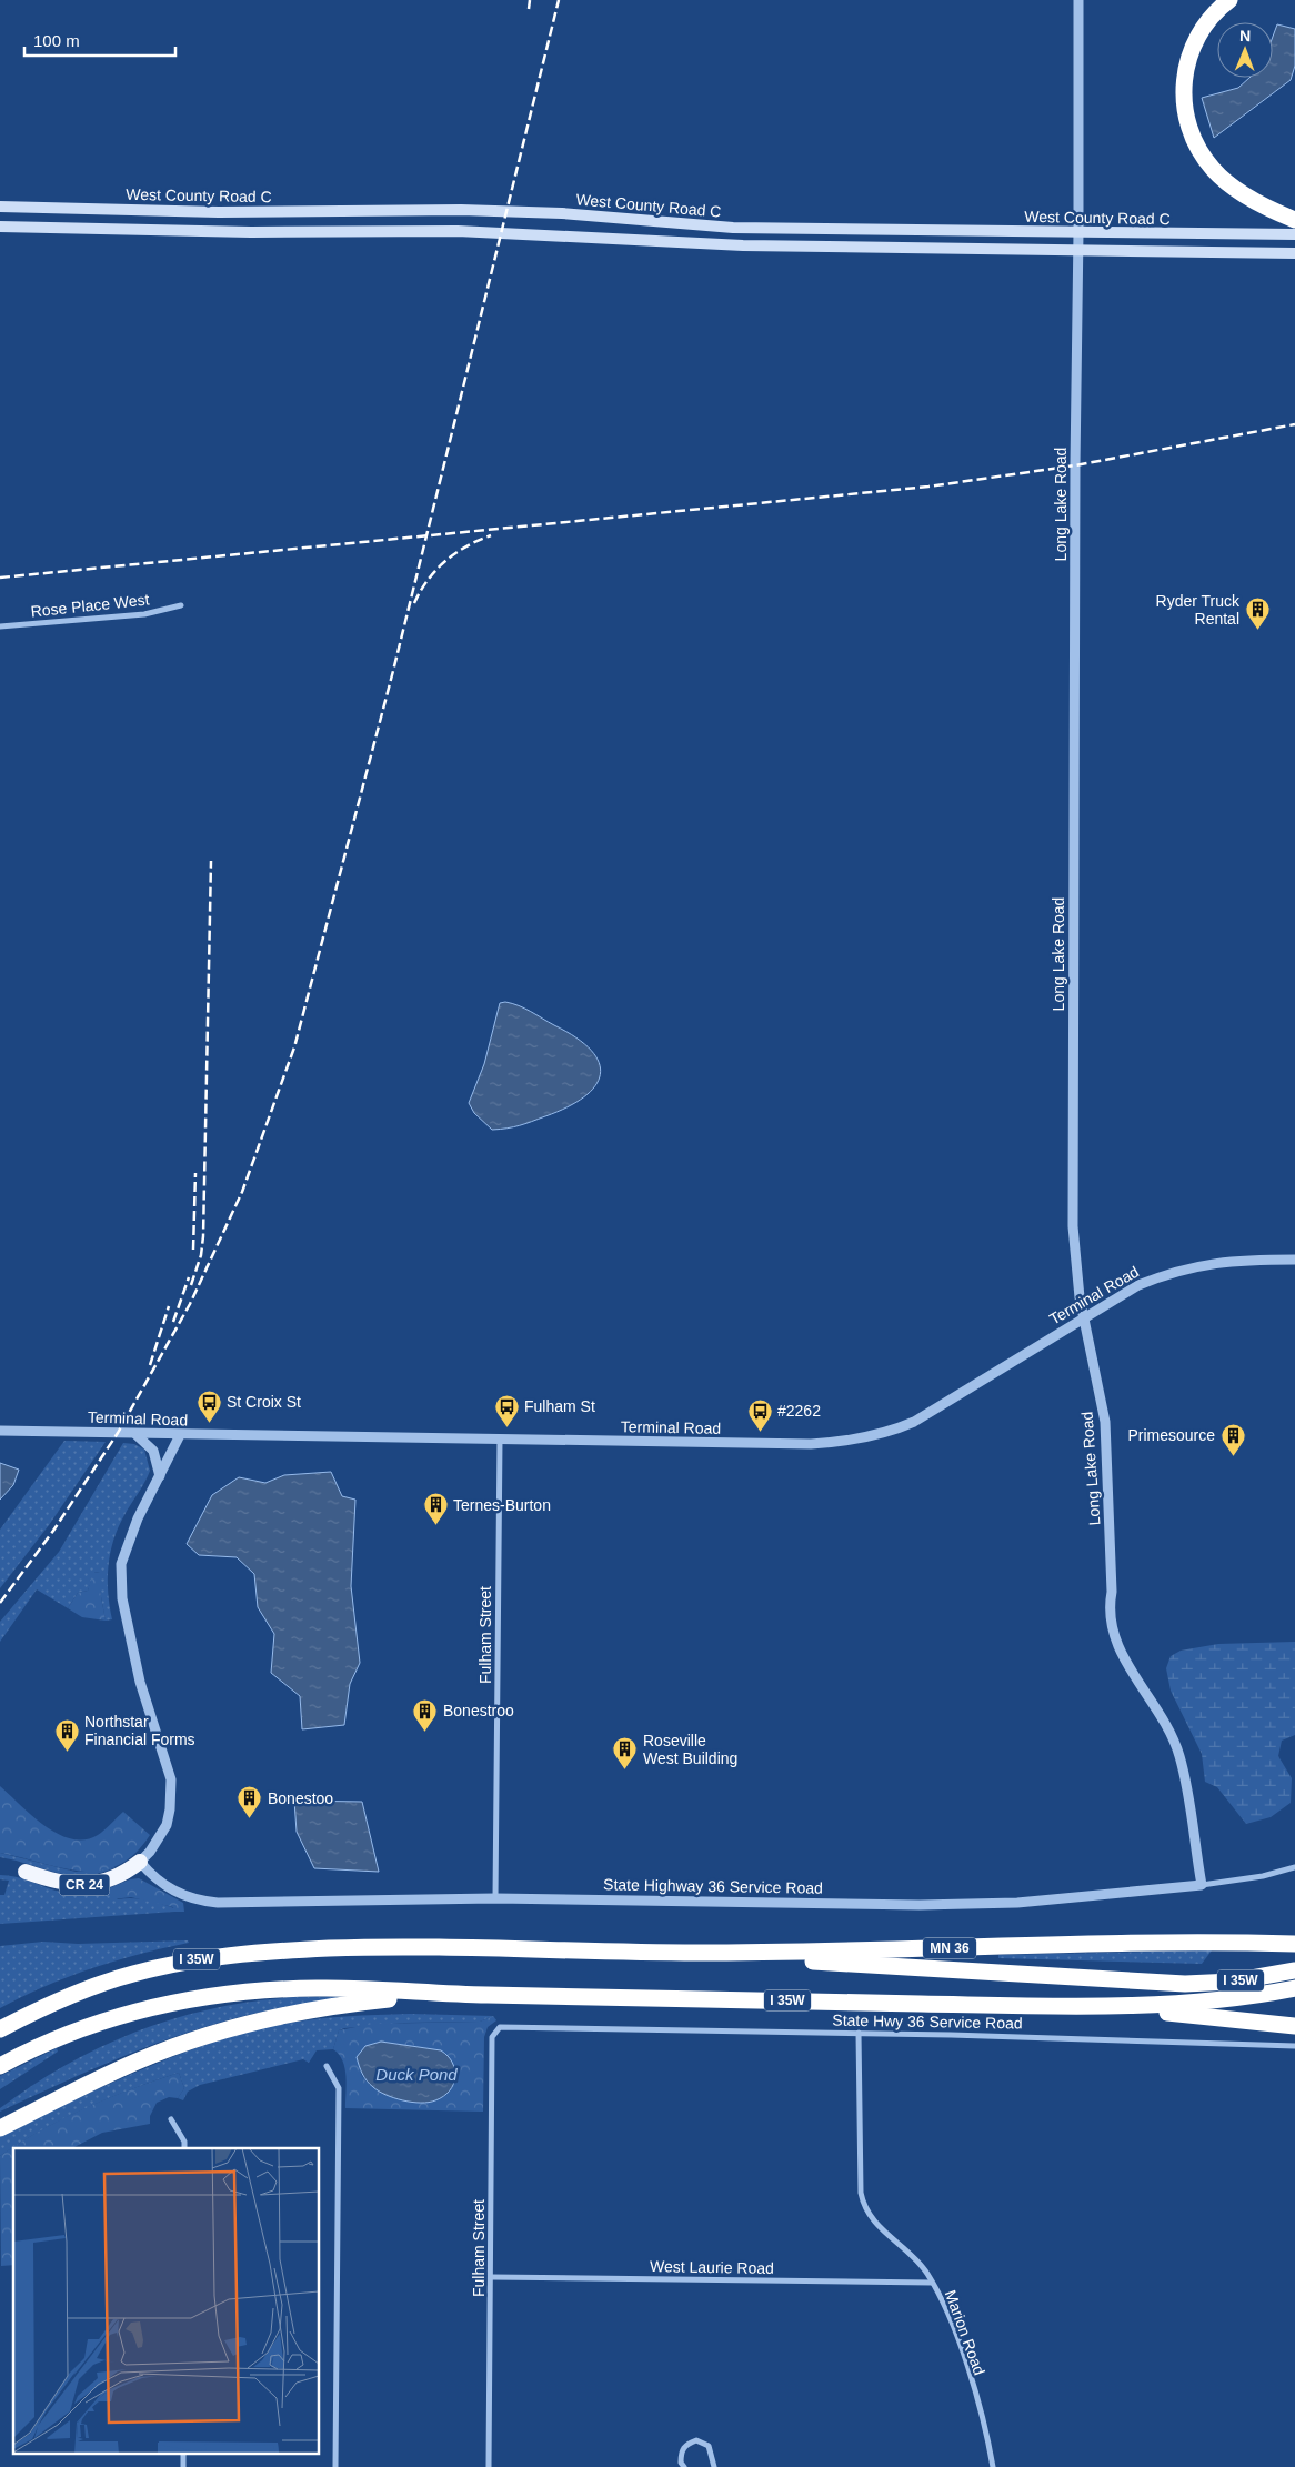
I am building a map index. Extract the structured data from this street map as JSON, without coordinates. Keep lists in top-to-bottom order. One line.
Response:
{"streets":{"highway":["CR 24","MN 36","I 35W"],"main road":["West County Road C"],"street":["Long Lake Road","Rose Place West","Terminal Road","Fulham Street","State Highway 36 Service Road","State Hwy 36 Service Road","West Laurie Road","Marion Road"]},"crossings":[["West County Road C","Long Lake Road"],["Long Lake Road","Terminal Road"],["Long Lake Road","State Highway 36 Service Road"],["Terminal Road","Fulham Street"],["Terminal Road","CR 24"],["Fulham Street","State Highway 36 Service Road"],["Fulham Street","State Hwy 36 Service Road"],["Fulham Street","West Laurie Road"],["CR 24","State Highway 36 Service Road"],["MN 36","I 35W"],["State Hwy 36 Service Road","Marion Road"],["West Laurie Road","Marion Road"]],"water":["Duck Pond"],"places":{"building":["Ryder Truck Rental","Primesource","Ternes-Burton","Bonestroo","Northstar Financial Forms","Roseville West Building","Bonestoo"],"bus stop":["St Croix St","Fulham St","#2262"]},"scale_bar":"100 m","north":"top"}
